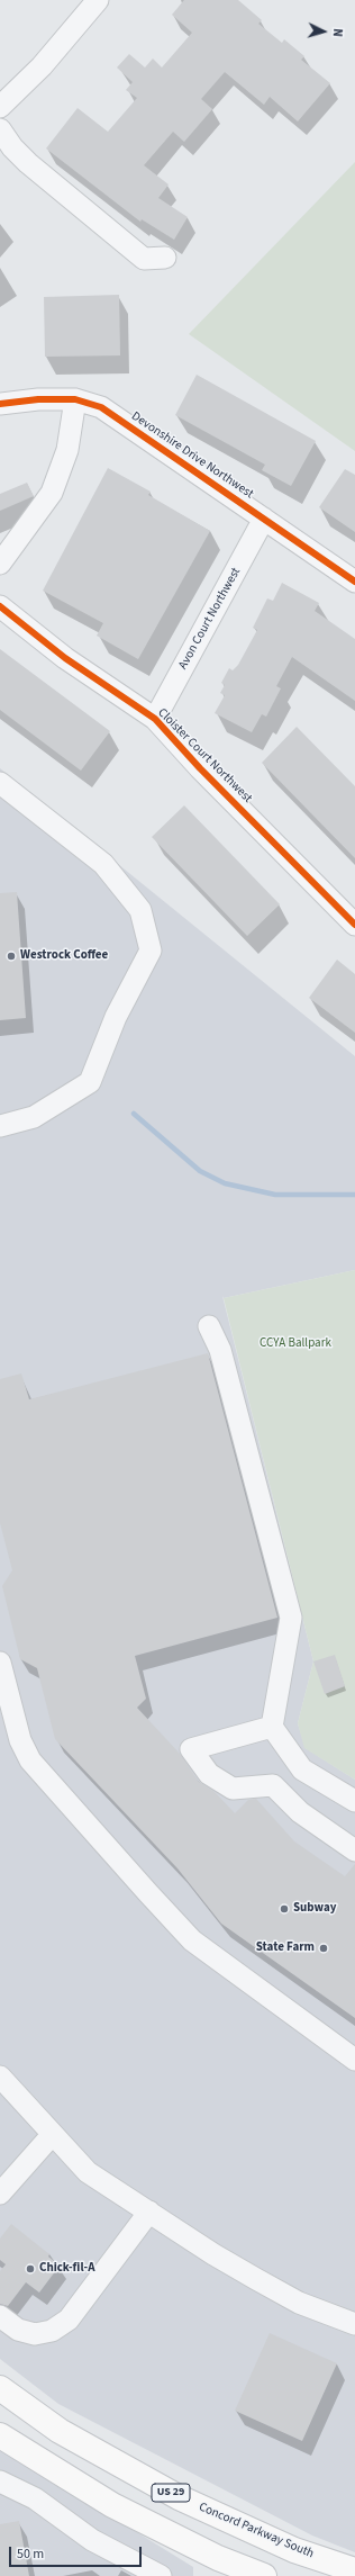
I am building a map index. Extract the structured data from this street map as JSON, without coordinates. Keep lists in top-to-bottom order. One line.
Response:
{"streets":{"main road":["US 29","Concord Parkway South"],"street":["Devonshire Drive Northwest","Avon Court Northwest","Cloister Court Northwest"]},"crossings":[["Devonshire Drive Northwest","Avon Court Northwest"],["Avon Court Northwest","Cloister Court Northwest"]],"parks":["CCYA Ballpark"],"places":["Westrock Coffee","Subway","State Farm","Chick-fil-A"],"scale_bar":"50 m","north":"right"}
